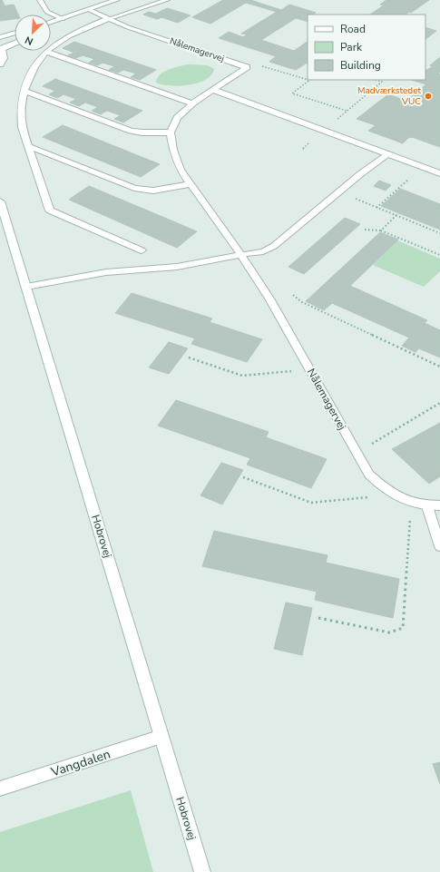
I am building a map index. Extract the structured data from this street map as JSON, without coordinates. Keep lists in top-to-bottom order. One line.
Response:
{"streets":{"street":["Nålemagervej","Hobrovej","Vangdalen"]},"crossings":[["Hobrovej","Vangdalen"]],"places":["Madværkstedet VUC"],"legend":["Road","Park","Building"],"north":"bottom left"}
